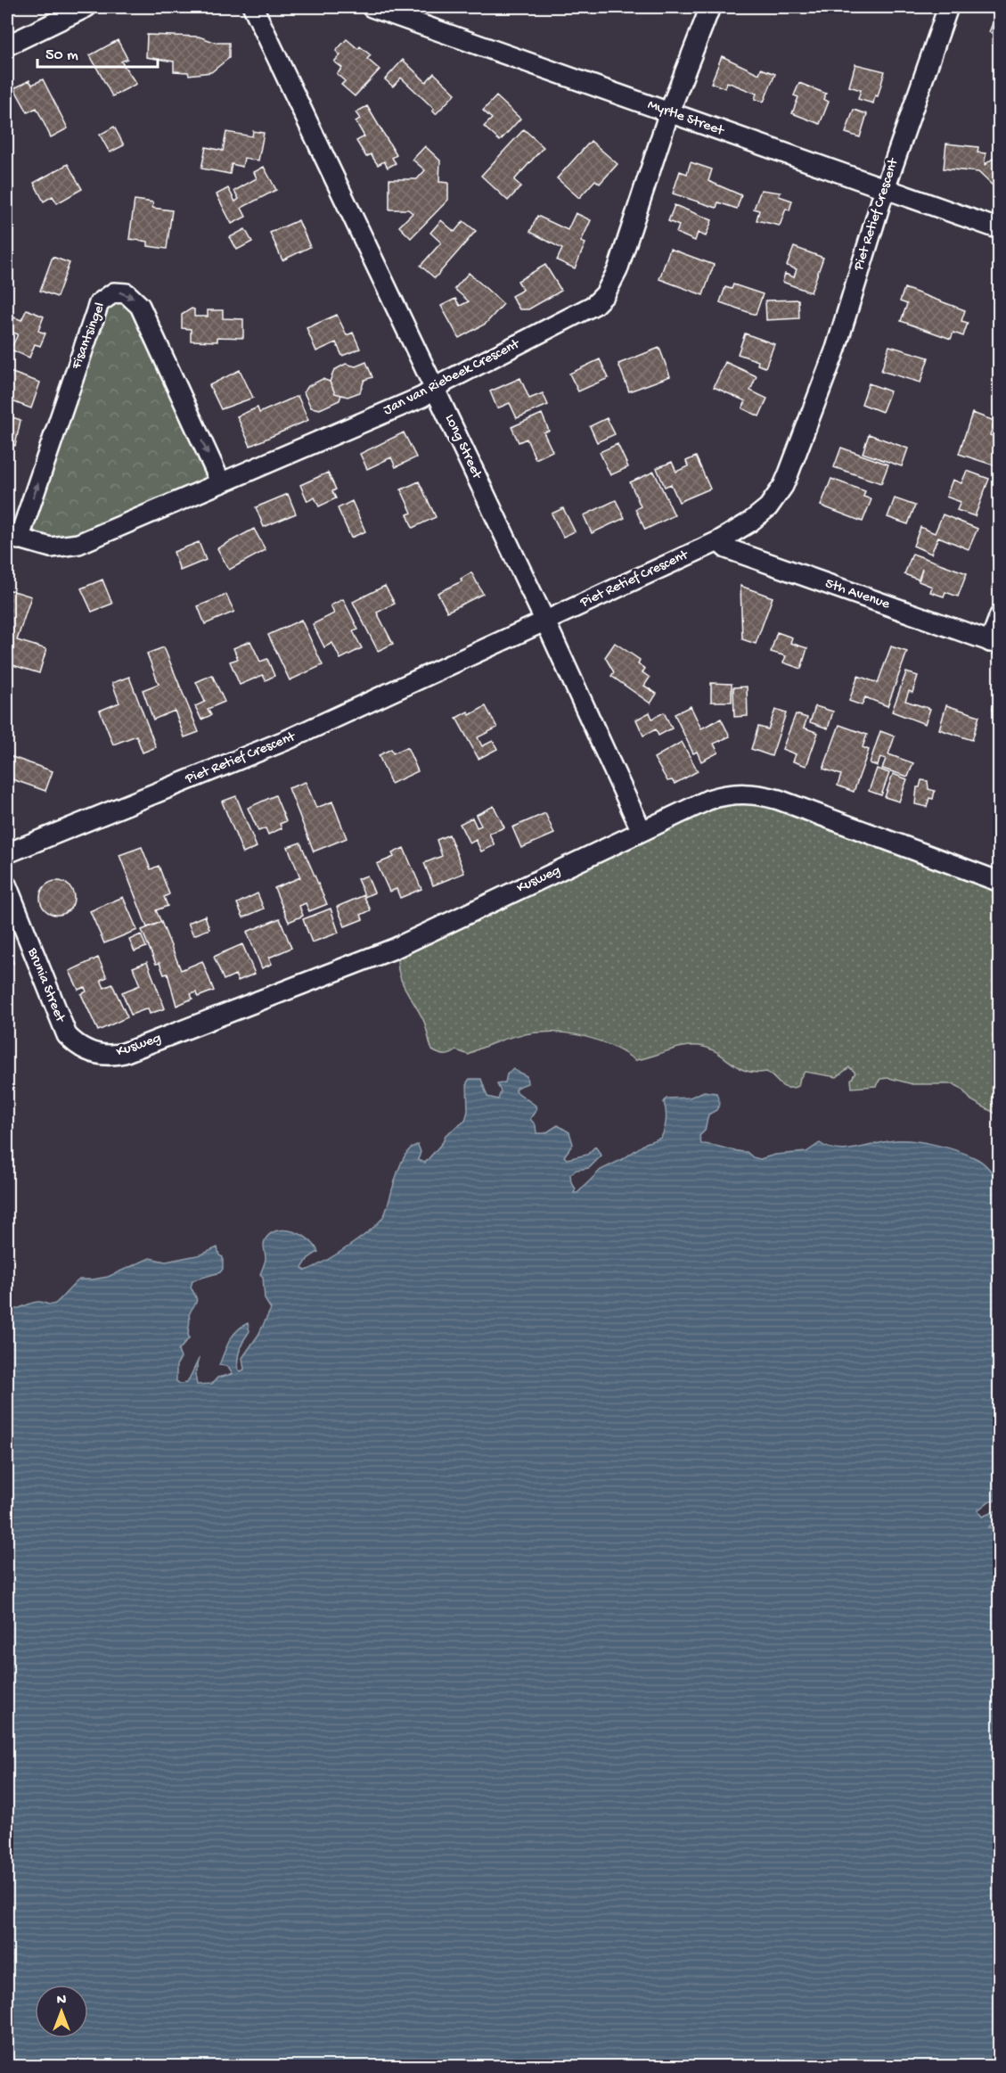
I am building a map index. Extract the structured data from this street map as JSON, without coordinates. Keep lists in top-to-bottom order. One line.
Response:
{"streets":{"street":["Myrtle Street","Piet Retief Crescent","Fisantsingel","Jan van Riebeek Crescent","Long Street","5th Avenue","Kusweg","Brunia Street"]},"crossings":[["Myrtle Street","Piet Retief Crescent"],["Myrtle Street","Jan van Riebeek Crescent"],["Piet Retief Crescent","Long Street"],["Piet Retief Crescent","5th Avenue"],["Fisantsingel","Jan van Riebeek Crescent"],["Jan van Riebeek Crescent","Long Street"],["Long Street","Kusweg"],["Kusweg","Brunia Street"]],"scale_bar":"50 m","north":"top"}
